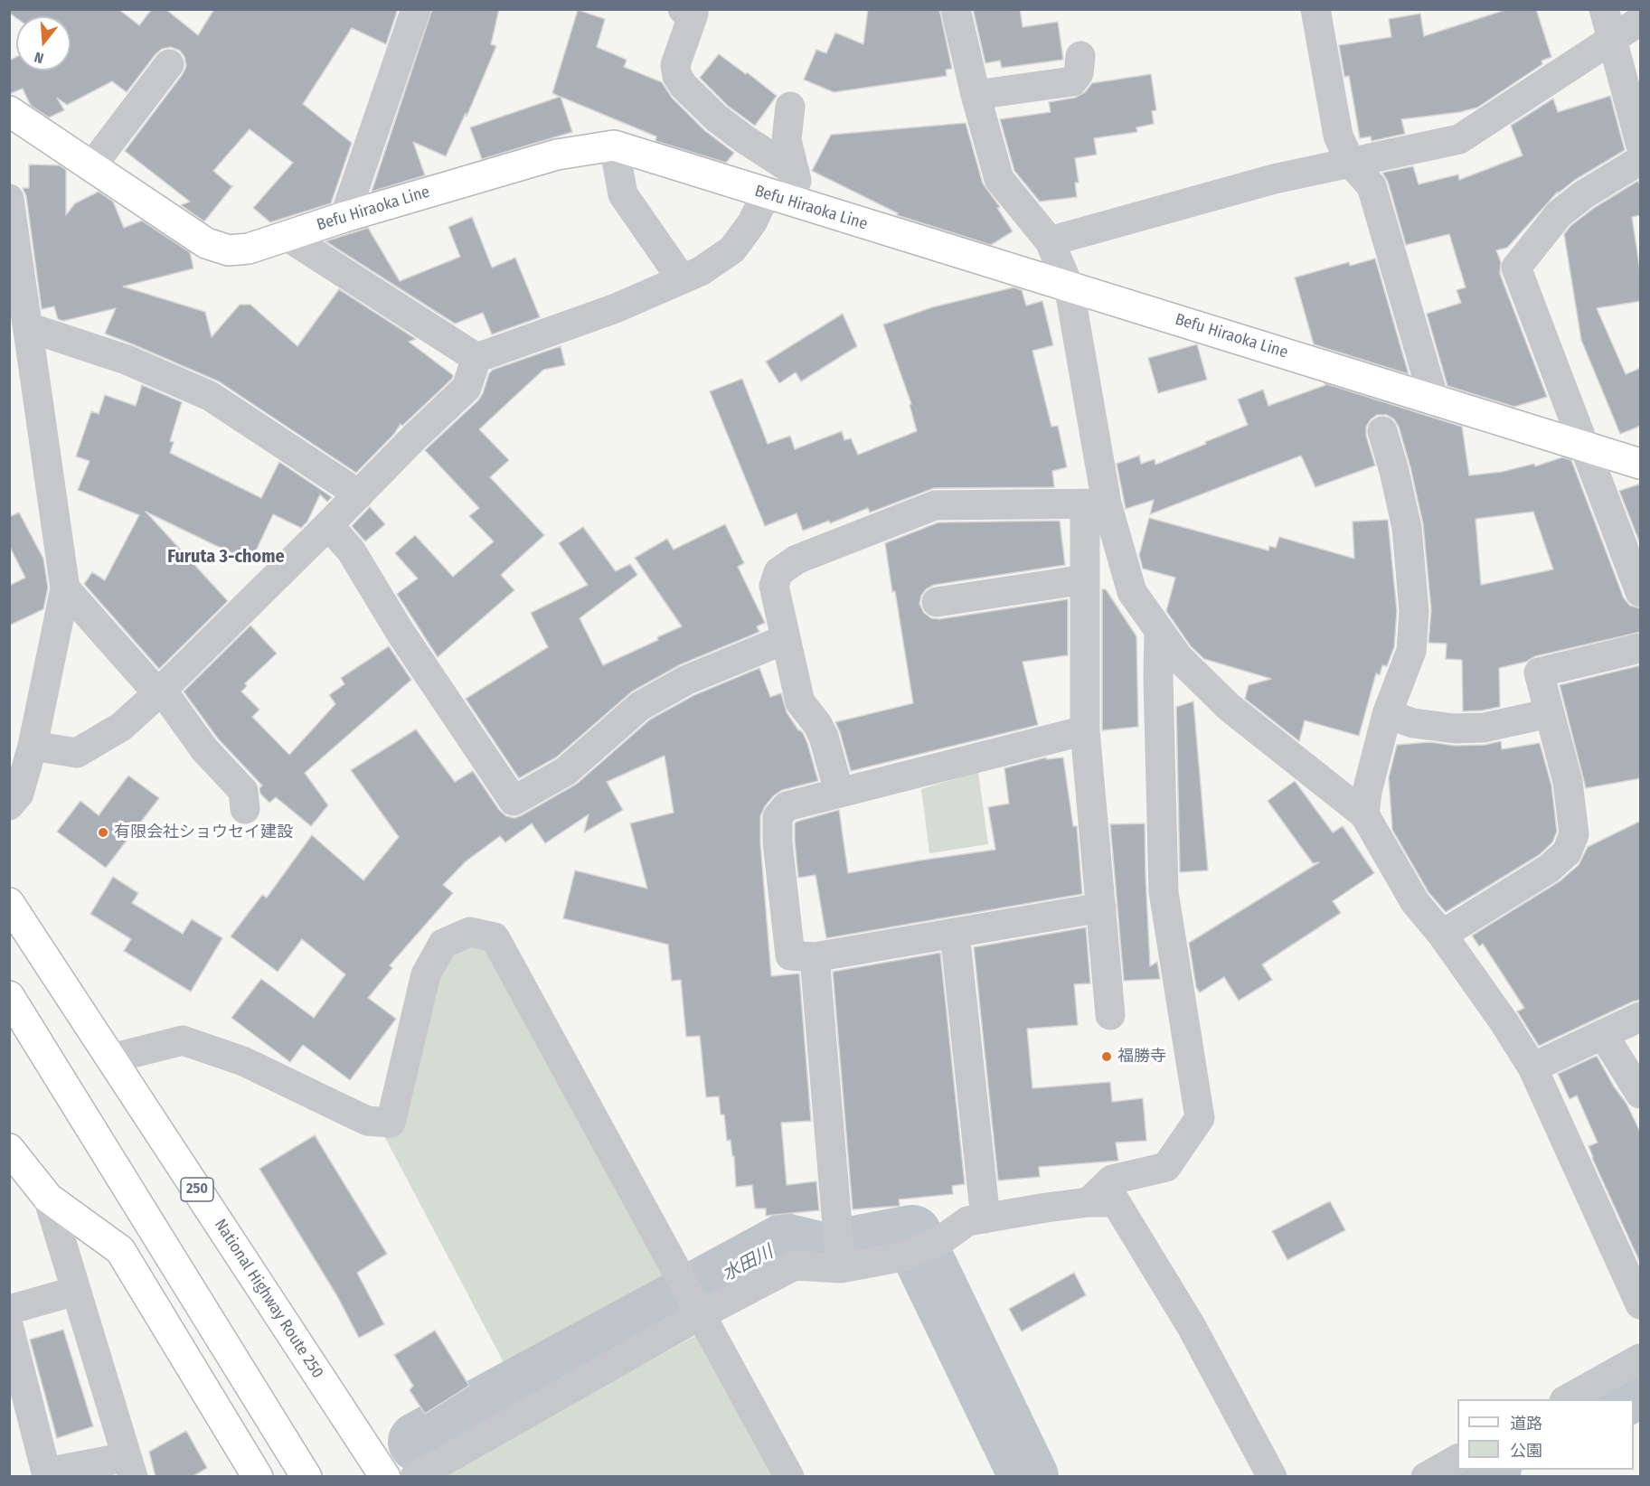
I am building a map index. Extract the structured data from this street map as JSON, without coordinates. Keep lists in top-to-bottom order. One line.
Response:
{"streets":{"main road":["Befu Hiraoka Line","250","National Highway Route 250"]},"districts":["Furuta 3-chome"],"water":["水田川"],"places":["有限会社ショウセイ建設","福勝寺"],"legend":["道路","公園"],"north":"bottom"}
